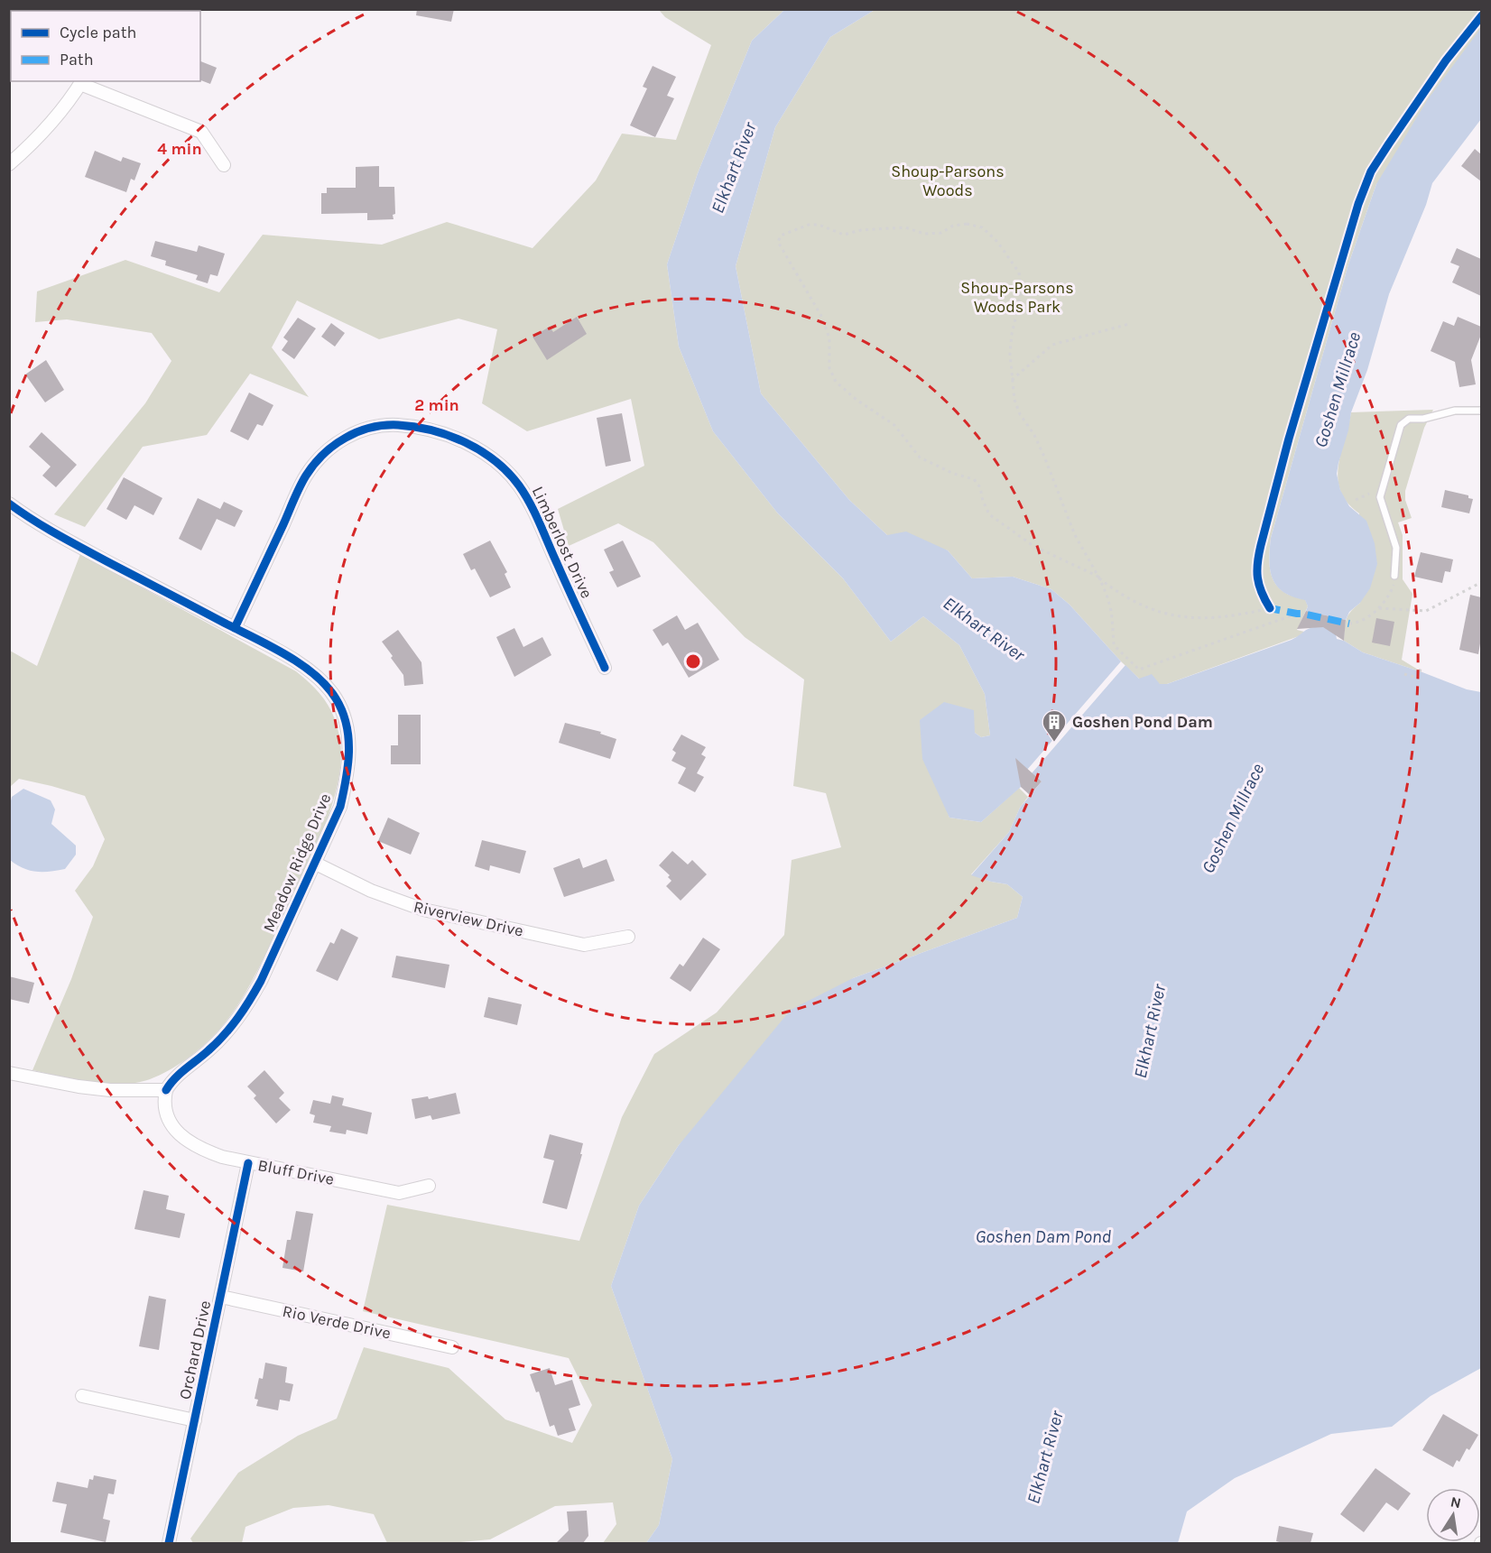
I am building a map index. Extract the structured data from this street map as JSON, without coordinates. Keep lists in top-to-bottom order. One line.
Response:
{"streets":{"street":["Limberlost Drive","Meadow Ridge Drive","Riverview Drive","Bluff Drive","Rio Verde Drive","Orchard Drive"]},"crossings":[["Limberlost Drive","Meadow Ridge Drive"],["Meadow Ridge Drive","Riverview Drive"],["Meadow Ridge Drive","Bluff Drive"],["Bluff Drive","Orchard Drive"],["Rio Verde Drive","Orchard Drive"]],"water":["Elkhart River","Goshen Millrace","Goshen Dam Pond"],"parks":["Shoup-Parsons Woods","Shoup-Parsons Woods Park"],"places":{"building":["Goshen Pond Dam"]},"legend":["Cycle path","Path"],"north":"top","rings":["4 min","2 min"]}
